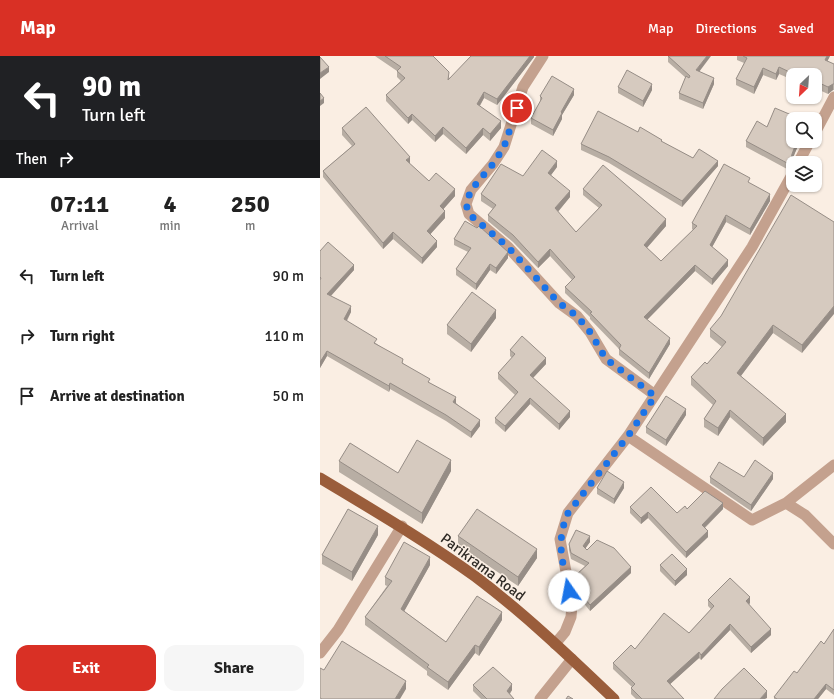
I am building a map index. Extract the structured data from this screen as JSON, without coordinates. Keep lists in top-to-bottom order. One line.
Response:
{"streets":{"main road":["Parikrama Road"]},"north":"bottom left","page":{"header":"Map","nav":["Map","Directions","Saved"],"turn":["90 m","Turn left"],"then":"Then","eta":["07:11","Arrival","4","min","250","m"],"list":[{"name":"Turn left","value":"90 m"},{"name":"Turn right","value":"110 m"},{"name":"Arrive at destination","value":"50 m"}],"buttons":["Exit","Share"]}}
